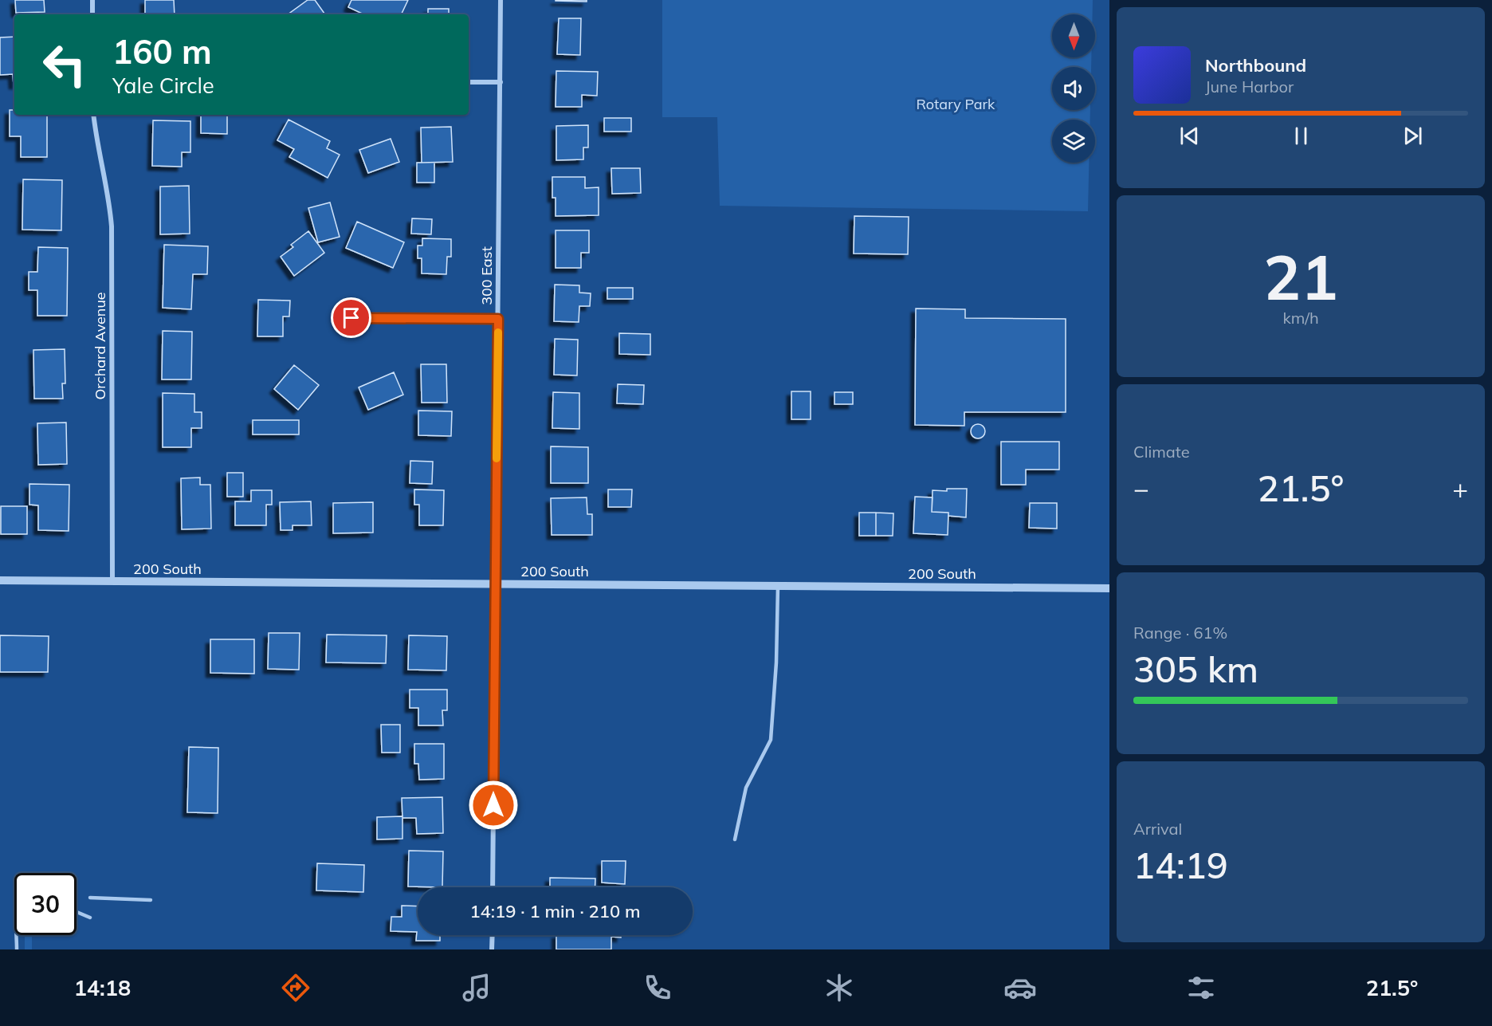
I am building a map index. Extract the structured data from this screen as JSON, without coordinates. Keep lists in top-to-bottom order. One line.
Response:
{"streets":{"street":["300 East","Orchard Avenue","200 South"]},"crossings":[["300 East","200 South"],["Orchard Avenue","200 South"]],"parks":["Rotary Park"],"north":"bottom","page":{"turn":["160 m","Yale Circle"],"song":["Northbound","June Harbor"],"tile":[["21","km/h"],"Climate",["Range · 61%","305 km"],["Arrival","14:19"]],"heat":["−","21.5°","+"],"limit":"30","trip":"14:19 · 1 min · 210 m","tabs":["14:18","21.5°"]}}
